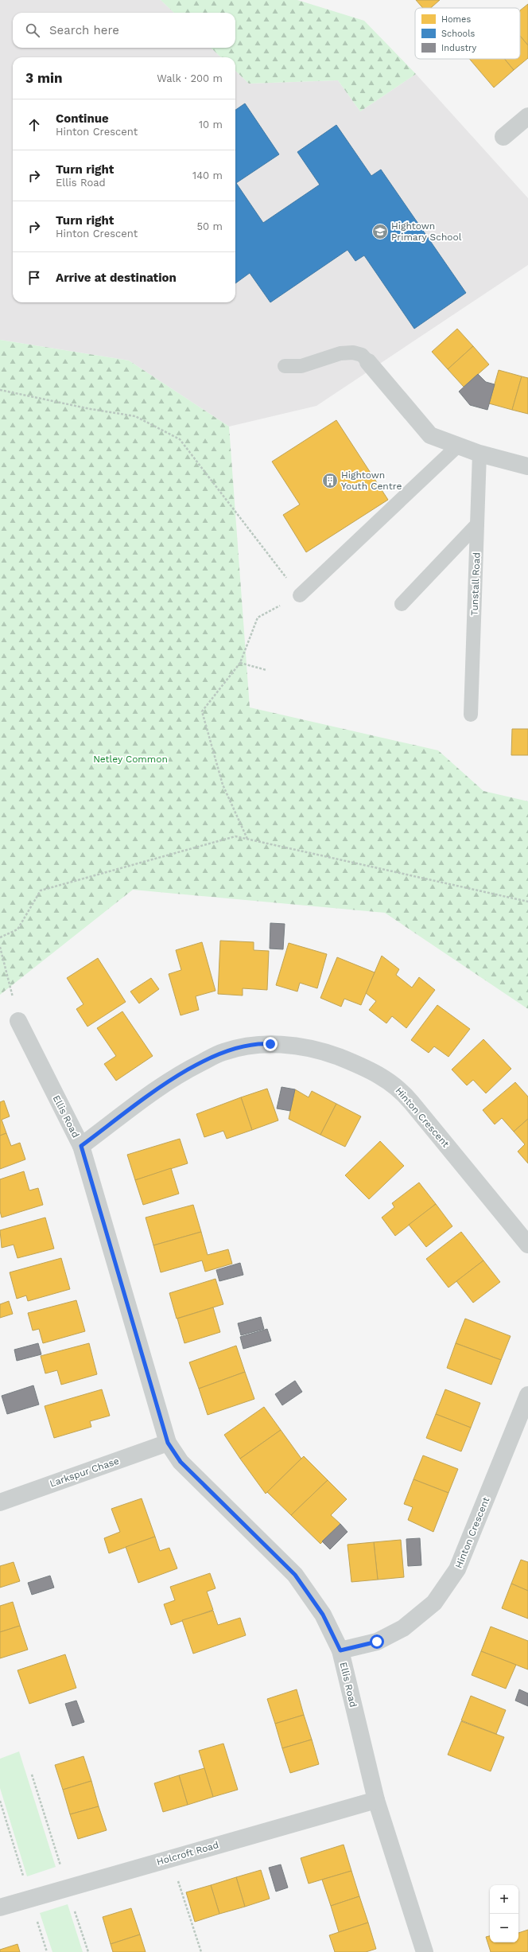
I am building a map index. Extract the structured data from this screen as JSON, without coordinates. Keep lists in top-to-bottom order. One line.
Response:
{"streets":{"street":["Ellis Road","Hinton Crescent","Larkspur Chase","Holcroft Road"],"lane":["Tunstall Road"]},"crossings":[["Ellis Road","Hinton Crescent"],["Ellis Road","Larkspur Chase"],["Ellis Road","Holcroft Road"]],"parks":["Netley Common"],"places":{"school or university":["Hightown Primary School"],"building":["Hightown Youth Centre"]},"legend":["Homes","Schools","Industry"],"page":{"search":"Search here","heading":["3 min","Walk · 200 m"],"list":[["Continue","Hinton Crescent","10 m"],["Turn right","Ellis Road","140 m"],["Turn right","Hinton Crescent","50 m"],"Arrive at destination"],"map_buttons":["+","−"]}}
